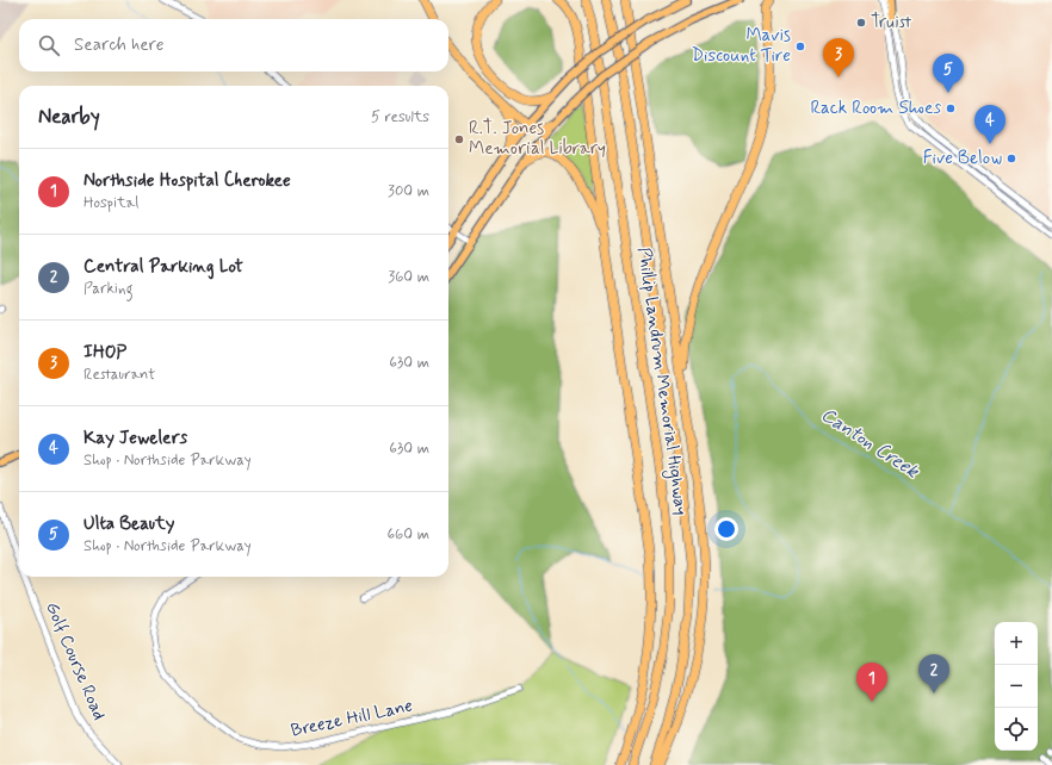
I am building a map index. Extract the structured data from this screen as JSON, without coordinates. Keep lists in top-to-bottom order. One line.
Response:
{"streets":{"highway":["Phillip Landrum Memorial Highway"],"street":["Golf Course Road","Breeze Hill Lane"]},"water":["Canton Creek"],"places":["Truist","Mavis Discount Tire","Rack Room Shoes","R.T. Jones Memorial Library","Five Below"],"page":{"search":"Search here","pins":["3","5","4","2","1"],"heading":["Nearby","5 results"],"list":[{"mark":"1","name":"Northside Hospital Cherokee","note":"Hospital","value":"300 m"},{"mark":"2","name":"Central Parking Lot","note":"Parking","value":"360 m"},{"mark":"3","name":"IHOP","note":"Restaurant","value":"630 m"},{"mark":"4","name":"Kay Jewelers","note":"Shop · Northside Parkway","value":"630 m"},{"mark":"5","name":"Ulta Beauty","note":"Shop · Northside Parkway","value":"660 m"}],"map_buttons":["+","−"]}}
